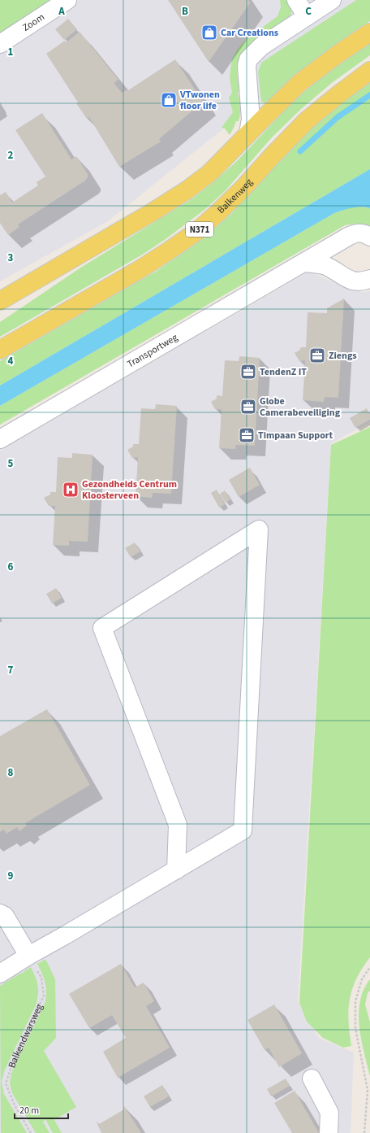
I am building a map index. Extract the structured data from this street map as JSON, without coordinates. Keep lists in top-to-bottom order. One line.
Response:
{"streets":{"main road":["Balkenweg","N371"],"street":["Zoom","Transportweg"],"path":["Balkendwarsweg"]},"places":{"shop":["Car Creations","VTwonen floor life"],"office":["Ziengs","TendenZ IT","Globe Camerabeveiliging","Timpaan Support"],"hospital":["Gezondheids Centrum Kloosterveen"]},"scale_bar":"20 m","grid":{"columns":["A","B","C"],"rows":["1","2","3","4","5","6","7","8","9"]}}
